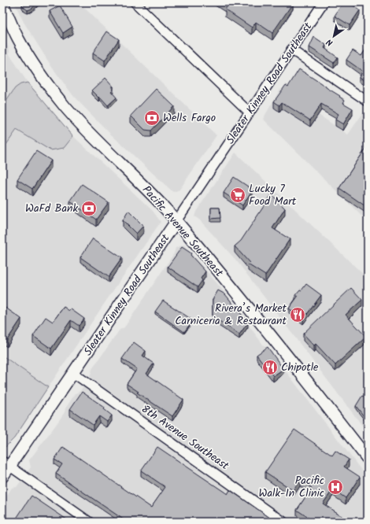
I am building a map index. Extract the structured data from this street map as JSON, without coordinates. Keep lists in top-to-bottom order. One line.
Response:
{"streets":{"main road":["Sleater Kinney Road Southeast","Pacific Avenue Southeast"],"street":["8th Avenue Southeast"]},"crossings":[["Sleater Kinney Road Southeast","Pacific Avenue Southeast"],["Sleater Kinney Road Southeast","8th Avenue Southeast"]],"places":{"bank":["Wells Fargo","WaFd Bank"],"supermarket":["Lucky 7 Food Mart"],"restaurant":["Rivera’s Market Carniceria & Restaurant","Chipotle"],"hospital":["Pacific Walk-In Clinic"]},"north":"bottom left"}
